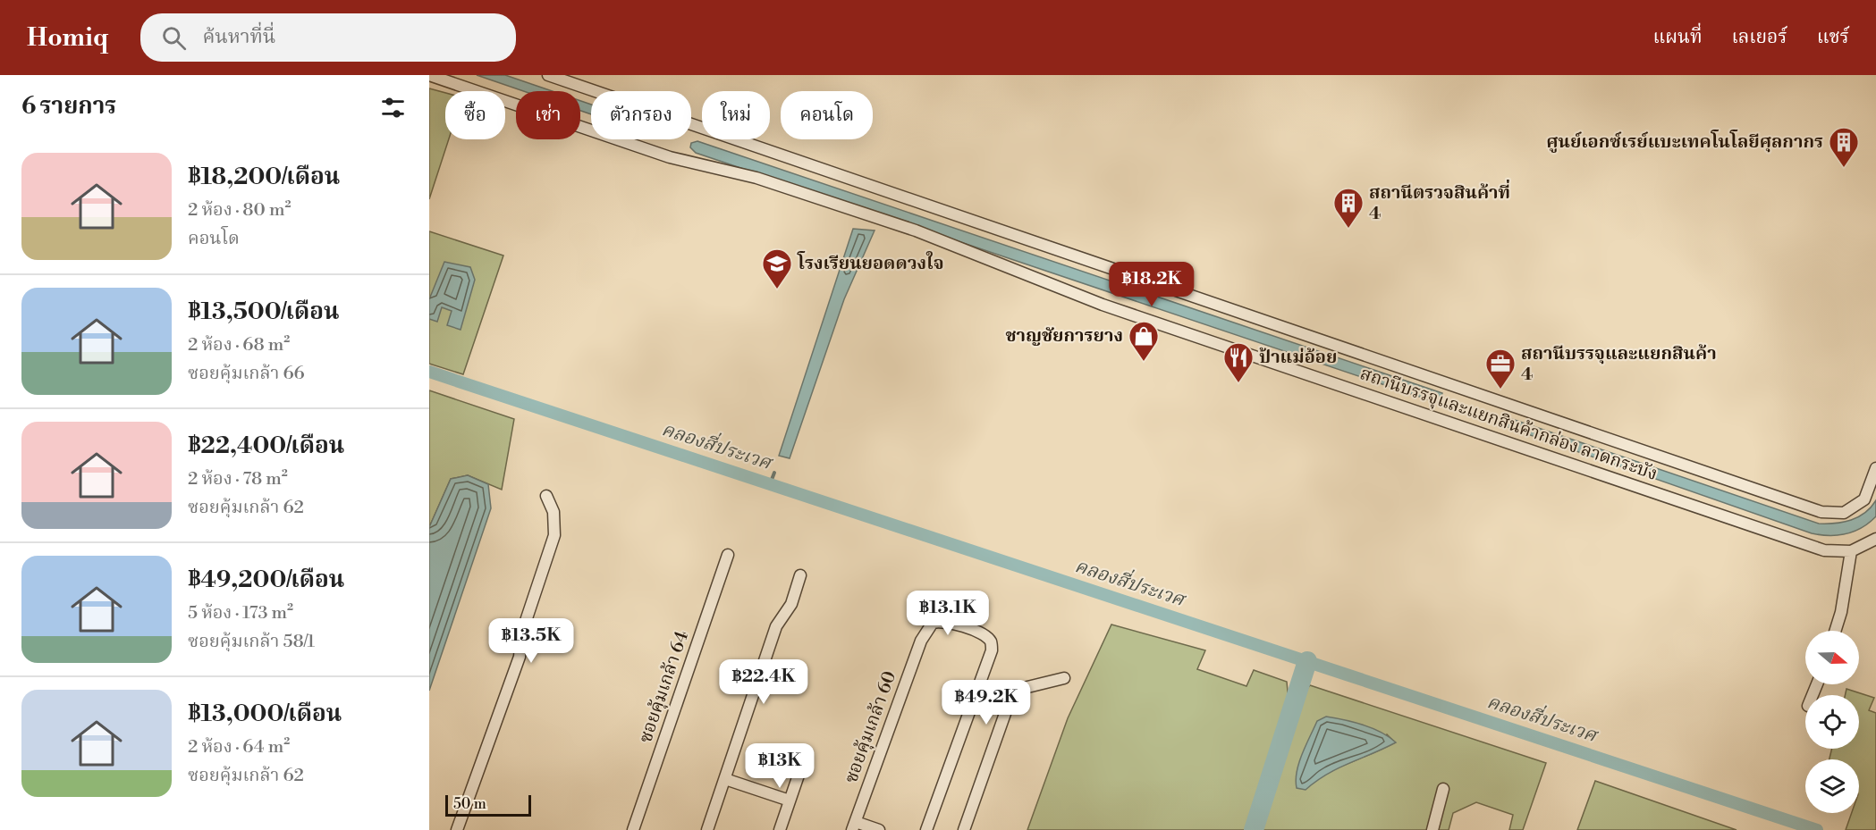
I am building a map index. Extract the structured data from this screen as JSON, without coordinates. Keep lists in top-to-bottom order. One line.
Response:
{"streets":{"street":["สถานีบรรจุและแยกสินค้ากล่อง ลาดกระบัง","ซอยคุ้มเกล้า 64","ซอยคุ้มเกล้า 60"]},"water":["คลองสี่ประเวศ"],"places":{"building":["ศูนย์เอกซ์เรย์แบะเทคโนโลยีศุลกากร","สถานีตรวจสินค้าที่ 4"],"school or university":["โรงเรียนยอดดวงใจ"],"shop":["ชาญชัยการยาง"],"restaurant":["ป้าแม่อ้อย"],"office":["สถานีบรรจุและแยกสินค้า 4"]},"scale_bar":"50 m","north":"right","page":{"header":"Homiq","search":"ค้นหาที่นี่","nav":["แผนที่","เลเยอร์","แชร์"],"heading":"6 รายการ","chip":["ซื้อ","เช่า","ตัวกรอง","ใหม่","คอนโด"],"list":[{"name":"฿18,200/เดือน","note":"2 ห้อง · 80 m² · คอนโด"},{"name":"฿13,500/เดือน","note":"2 ห้อง · 68 m² · ซอยคุ้มเกล้า 66"},{"name":"฿22,400/เดือน","note":"2 ห้อง · 78 m² · ซอยคุ้มเกล้า 62"},{"name":"฿49,200/เดือน","note":"5 ห้อง · 173 m² · ซอยคุ้มเกล้า 58/1"},{"name":"฿13,000/เดือน","note":"2 ห้อง · 64 m² · ซอยคุ้มเกล้า 62"}],"price":["฿18.2K","฿13.1K","฿13.5K","฿22.4K","฿49.2K","฿13K"],"scale":"50 m"}}
